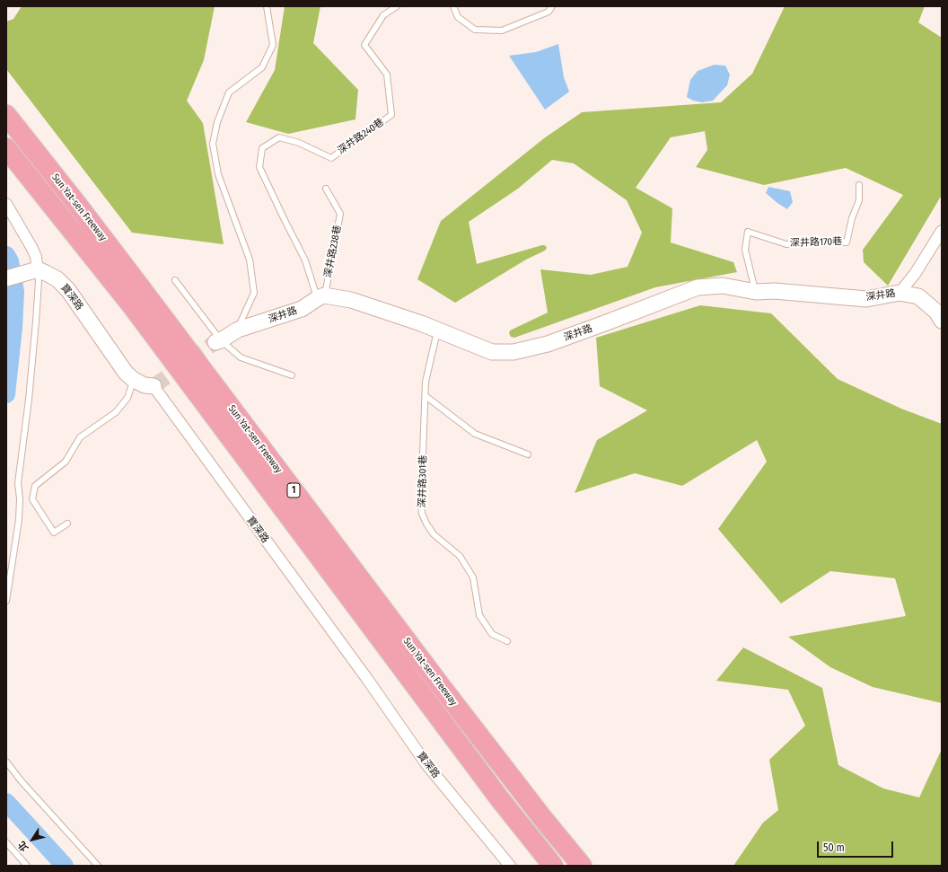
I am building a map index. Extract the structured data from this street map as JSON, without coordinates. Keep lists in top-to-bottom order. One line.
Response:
{"streets":{"highway":["Sun Yat-sen Freeway","1"],"street":["深井路","寶深路"],"lane":["深井路240巷","深井路170巷","深井路238巷","深井路301巷"]},"crossings":[["深井路240巷","深井路238巷"],["深井路240巷","深井路"],["深井路170巷","深井路"],["深井路238巷","深井路"],["深井路","深井路301巷"]],"scale_bar":"50 m","north":"bottom left"}
